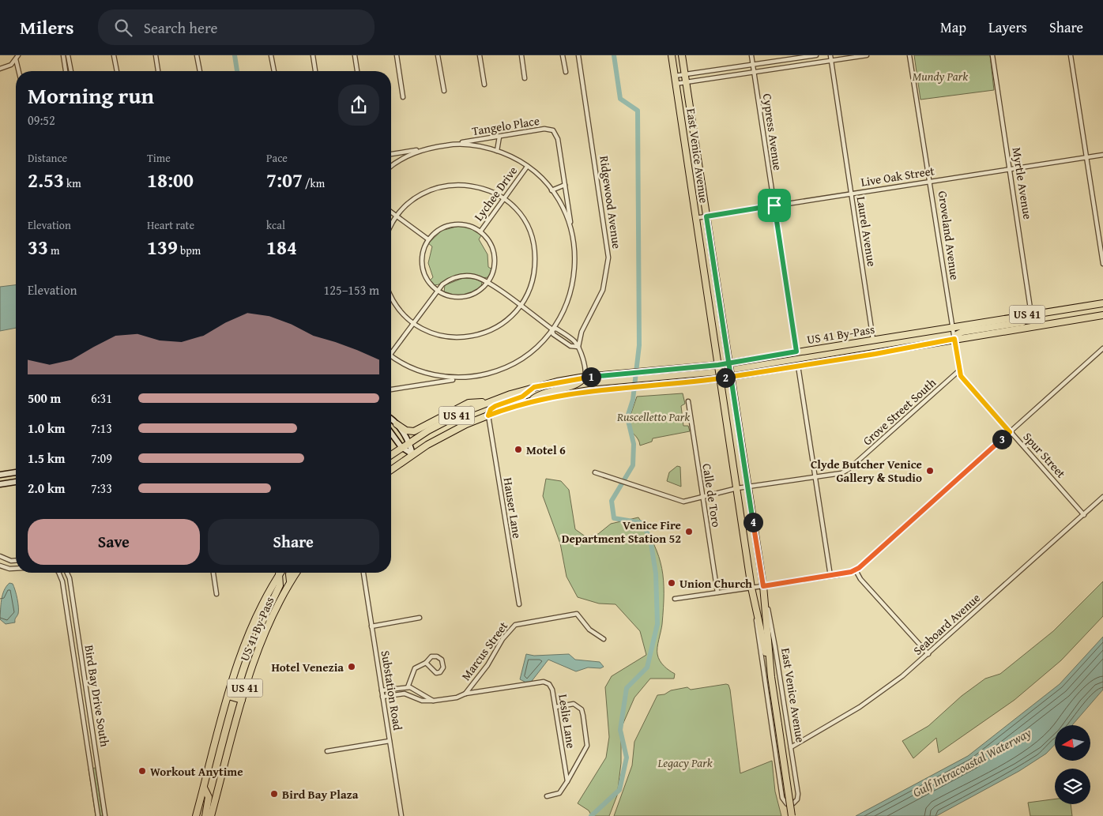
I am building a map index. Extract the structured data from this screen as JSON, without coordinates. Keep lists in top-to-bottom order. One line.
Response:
{"streets":{"main road":["East Venice Avenue","US 41","US 41 By-Pass"],"street":["Tangelo Place","Cypress Avenue","Live Oak Street","Myrtle Avenue","Lychee Drive","Ridgewood Avenue","Laurel Avenue","Groveland Avenue","Grove Street South","Spur Street","Calle de Toro","Hauser Lane","Seaboard Avenue","Marcus Street","Substation Road","Bird Bay Drive South","Leslie Lane"]},"crossings":[["Cypress Avenue","Live Oak Street"],["Cypress Avenue","US 41 By-Pass"],["East Venice Avenue","Live Oak Street"],["East Venice Avenue","US 41 By-Pass"],["East Venice Avenue","Grove Street South"],["East Venice Avenue","Seaboard Avenue"],["Live Oak Street","Myrtle Avenue"],["Live Oak Street","Laurel Avenue"],["Live Oak Street","Groveland Avenue"],["Myrtle Avenue","US 41 By-Pass"],["Laurel Avenue","US 41 By-Pass"],["Groveland Avenue","US 41 By-Pass"],["Groveland Avenue","Grove Street South"],["Groveland Avenue","Spur Street"],["US 41 By-Pass","Hauser Lane"],["Grove Street South","Spur Street"],["Grove Street South","Calle de Toro"],["Spur Street","Seaboard Avenue"],["Marcus Street","Leslie Lane"],["Substation Road","Leslie Lane"]],"water":["Gulf Intracoastal Waterway"],"parks":["Mundy Park","Ruscelletto Park","Legacy Park"],"places":["Motel 6","Clyde Butcher Venice Gallery & Studio","Venice Fire Department Station 52","Union Church","Hotel Venezia","Workout Anytime","Bird Bay Plaza"],"north":"left","page":{"header":"Milers","search":"Search here","nav":["Map","Layers","Share"],"heading":["Morning run","09:52"],"stats":[["Distance","2.53 km"],["Time","18:00"],["Pace","7:07 /km"],["Elevation","33 m"],["Heart rate","139 bpm"],["kcal","184"]],"chart":["Elevation","125–153 m"],"pins":["1","2","3","4"],"list":[{"name":"500 m","note":"6:31"},{"name":"1.0 km","note":"7:13"},{"name":"1.5 km","note":"7:09"},{"name":"2.0 km","note":"7:33"}],"buttons":["Save","Share"]}}
